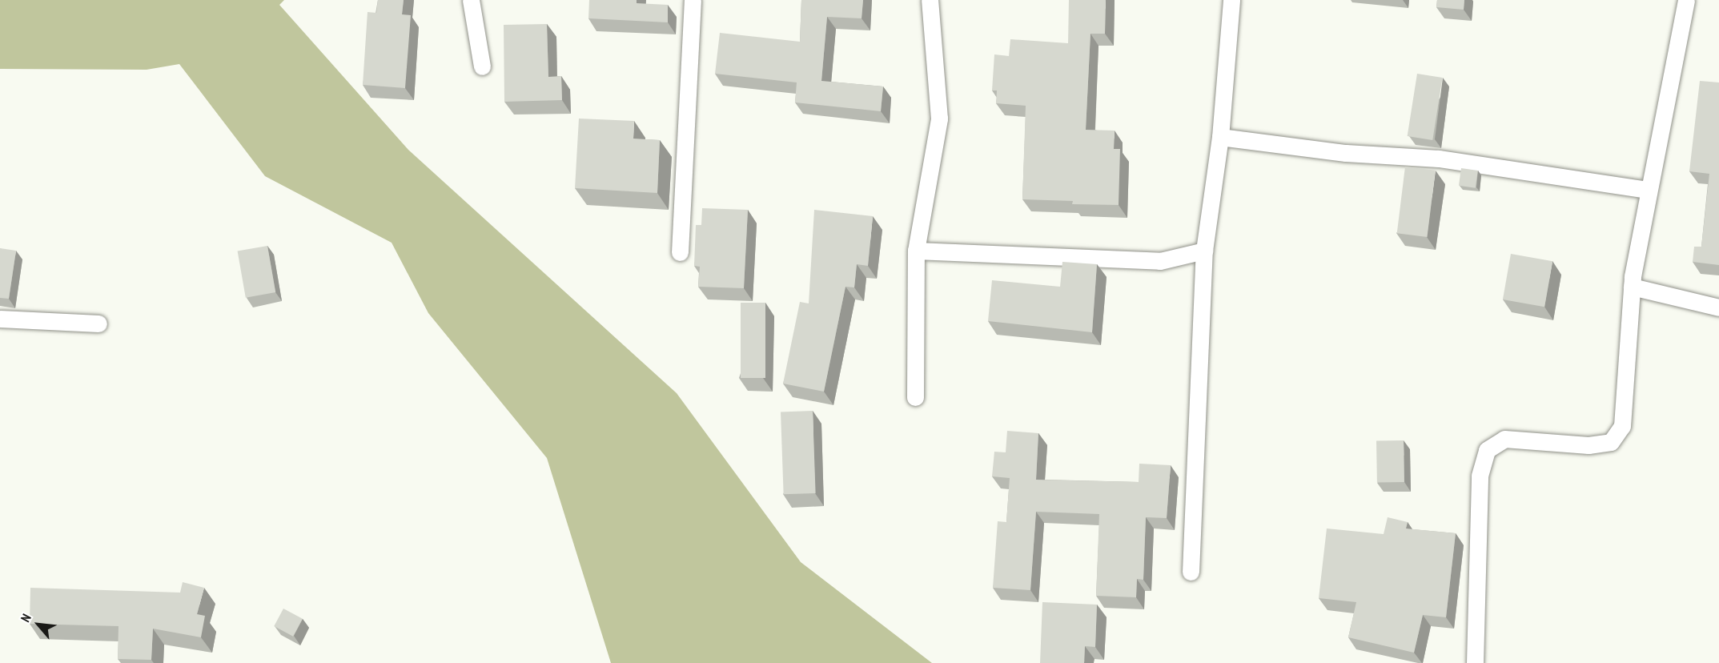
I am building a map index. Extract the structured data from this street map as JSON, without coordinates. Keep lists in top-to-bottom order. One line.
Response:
{"north":"top left"}
